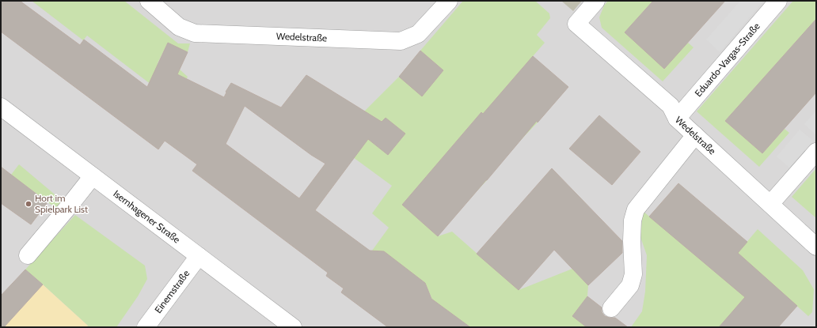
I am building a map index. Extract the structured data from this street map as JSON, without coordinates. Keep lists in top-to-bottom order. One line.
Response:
{"streets":{"street":["Wedelstraße","Eduardo-Vargas-Straße","Isernhagener Straße","Einemstraße"]},"crossings":[["Wedelstraße","Eduardo-Vargas-Straße"],["Isernhagener Straße","Einemstraße"]],"places":["Hort im Spielpark List"]}
